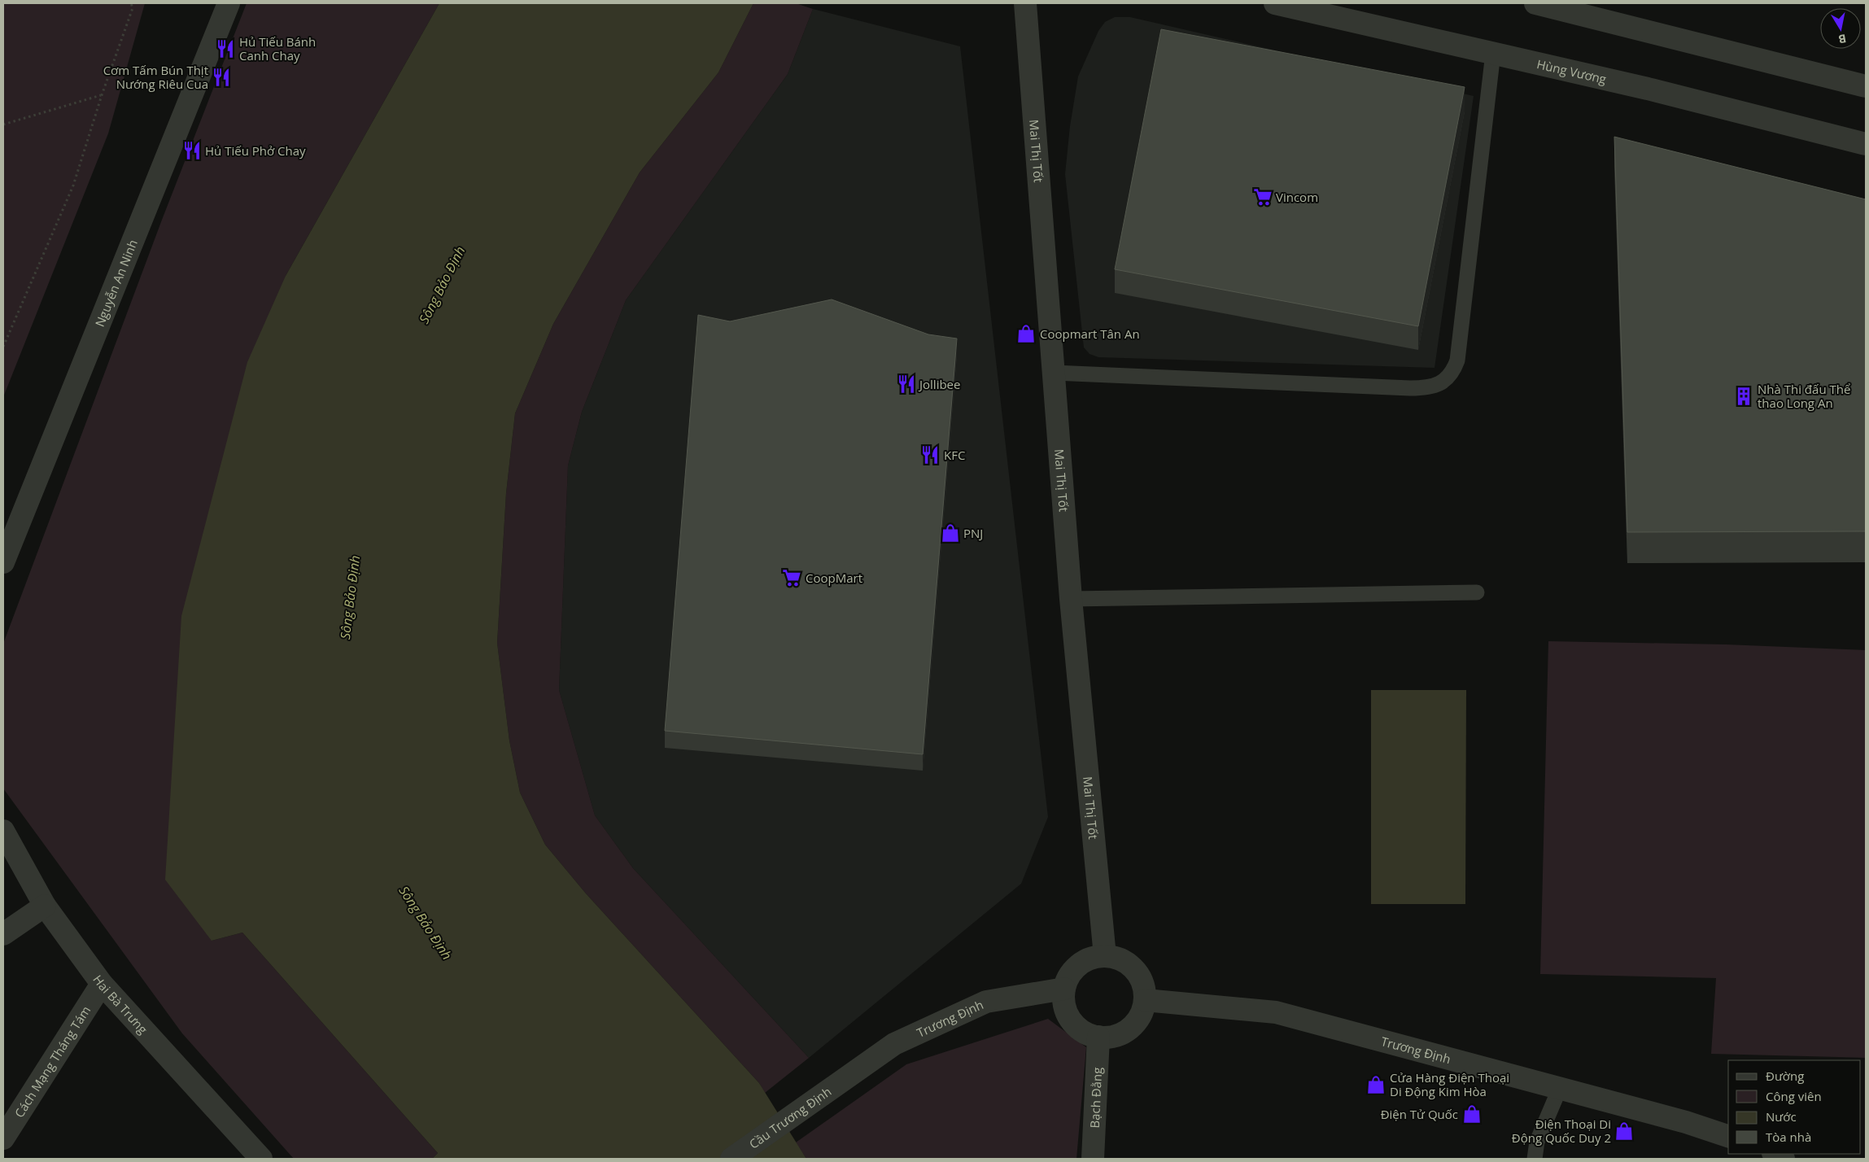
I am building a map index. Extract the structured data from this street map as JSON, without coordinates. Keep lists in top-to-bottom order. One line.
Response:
{"streets":{"street":["Hùng Vương","Mai Thị Tốt","Nguyễn An Ninh","Hai Bà Trưng","Trương Định","Cách Mạng Tháng Tám","Bạch Đằng","Cầu Trương Định"]},"crossings":[["Mai Thị Tốt","Trương Định"],["Mai Thị Tốt","Bạch Đằng"],["Hai Bà Trưng","Cách Mạng Tháng Tám"],["Trương Định","Bạch Đằng"],["Trương Định","Cầu Trương Định"]],"water":["Sông Bảo Định"],"places":{"restaurant":["Hủ Tiếu Bánh Canh Chay","Cơm Tấm Bún Thịt Nướng Riêu Cua","Hủ Tiếu Phở Chay","Jollibee","KFC"],"supermarket":["Vincom","CoopMart"],"shop":["Coopmart Tân An","PNJ","Cửa Hàng Điện Thoại Di Động Kim Hòa","Điện Tử Quốc","Điện Thoại Di Động Quốc Duy 2"],"building":["Nhà Thi đấu Thể thao Long An"]},"legend":["Đường","Công viên","Nước","Tòa nhà"],"north":"bottom"}
